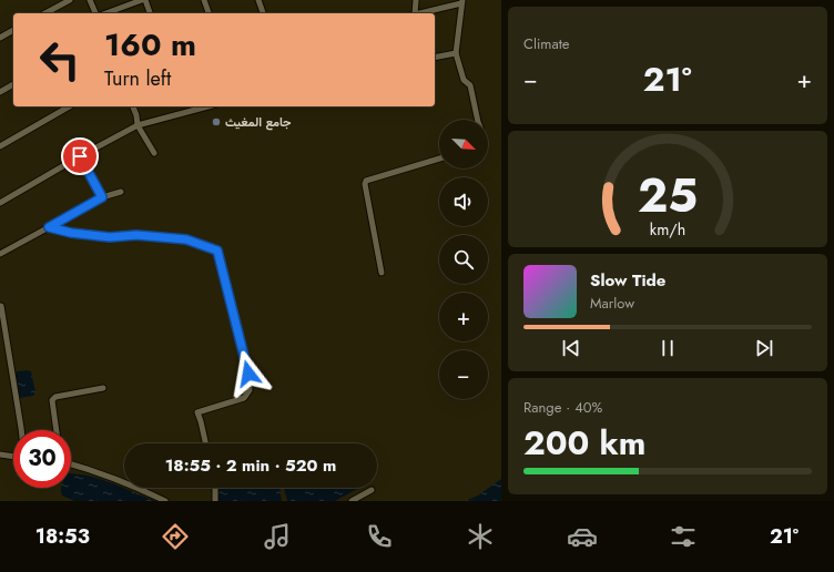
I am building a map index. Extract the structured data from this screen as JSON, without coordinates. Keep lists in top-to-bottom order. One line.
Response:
{"places":["جامع المغيث"],"north":"bottom right","page":{"tile":["Climate",["Range · 40%","200 km"]],"turn":["160 m","Turn left"],"heat":["−","21°","+"],"map_buttons":["+","−"],"song":["Slow Tide","Marlow"],"limit":"30","trip":"18:55 · 2 min · 520 m","tabs":["18:53","21°"],"gauge":["25","km/h"]}}
